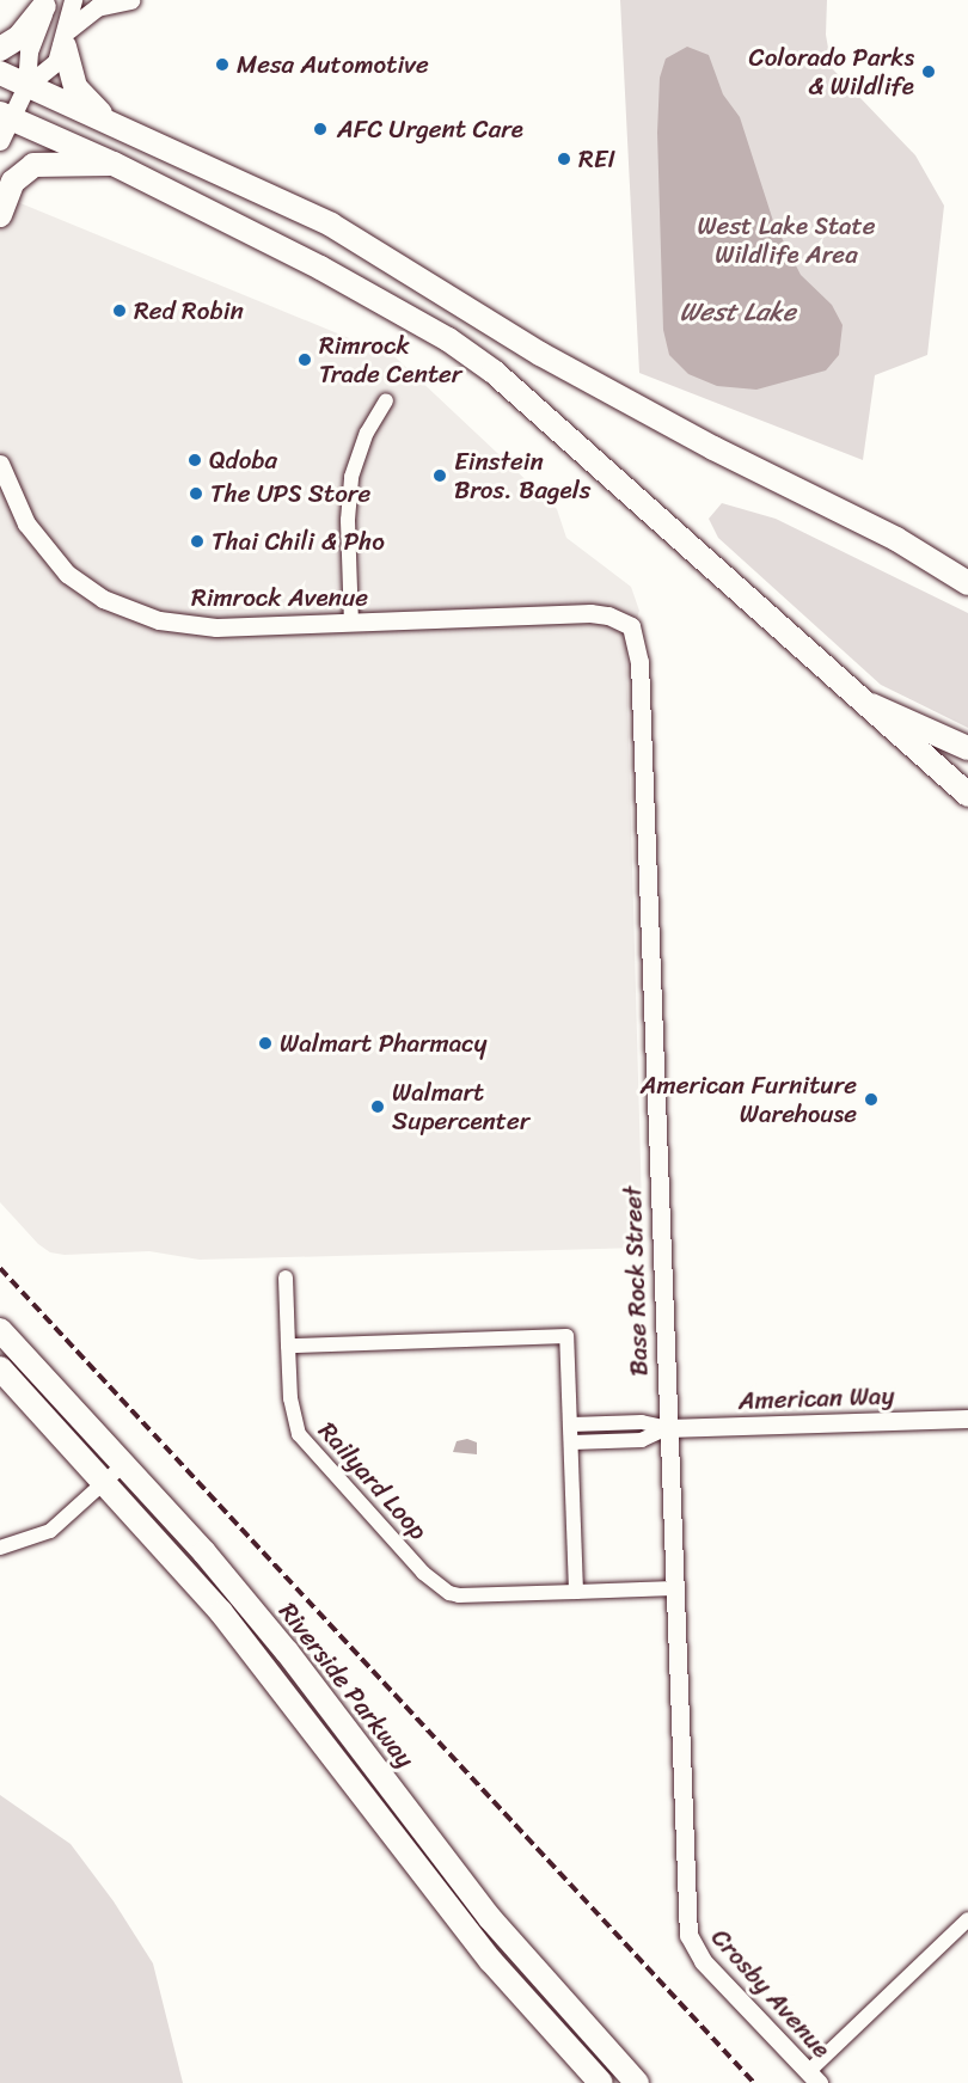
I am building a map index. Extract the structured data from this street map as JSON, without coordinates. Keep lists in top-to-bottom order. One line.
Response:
{"streets":{"main road":["Riverside Parkway"],"street":["Rimrock Avenue","Base Rock Street","American Way","Railyard Loop","Crosby Avenue"]},"crossings":[["Rimrock Avenue","Base Rock Street"],["Base Rock Street","American Way"],["Base Rock Street","Railyard Loop"],["Base Rock Street","Crosby Avenue"]],"water":["West Lake"],"parks":["West Lake State Wildlife Area"],"places":["Mesa Automotive","Colorado Parks & Wildlife","AFC Urgent Care","REI","Red Robin","Rimrock Trade Center","Qdoba","Einstein Bros. Bagels","The UPS Store","Thai Chili & Pho","Walmart Pharmacy","American Furniture Warehouse","Walmart Supercenter"]}
